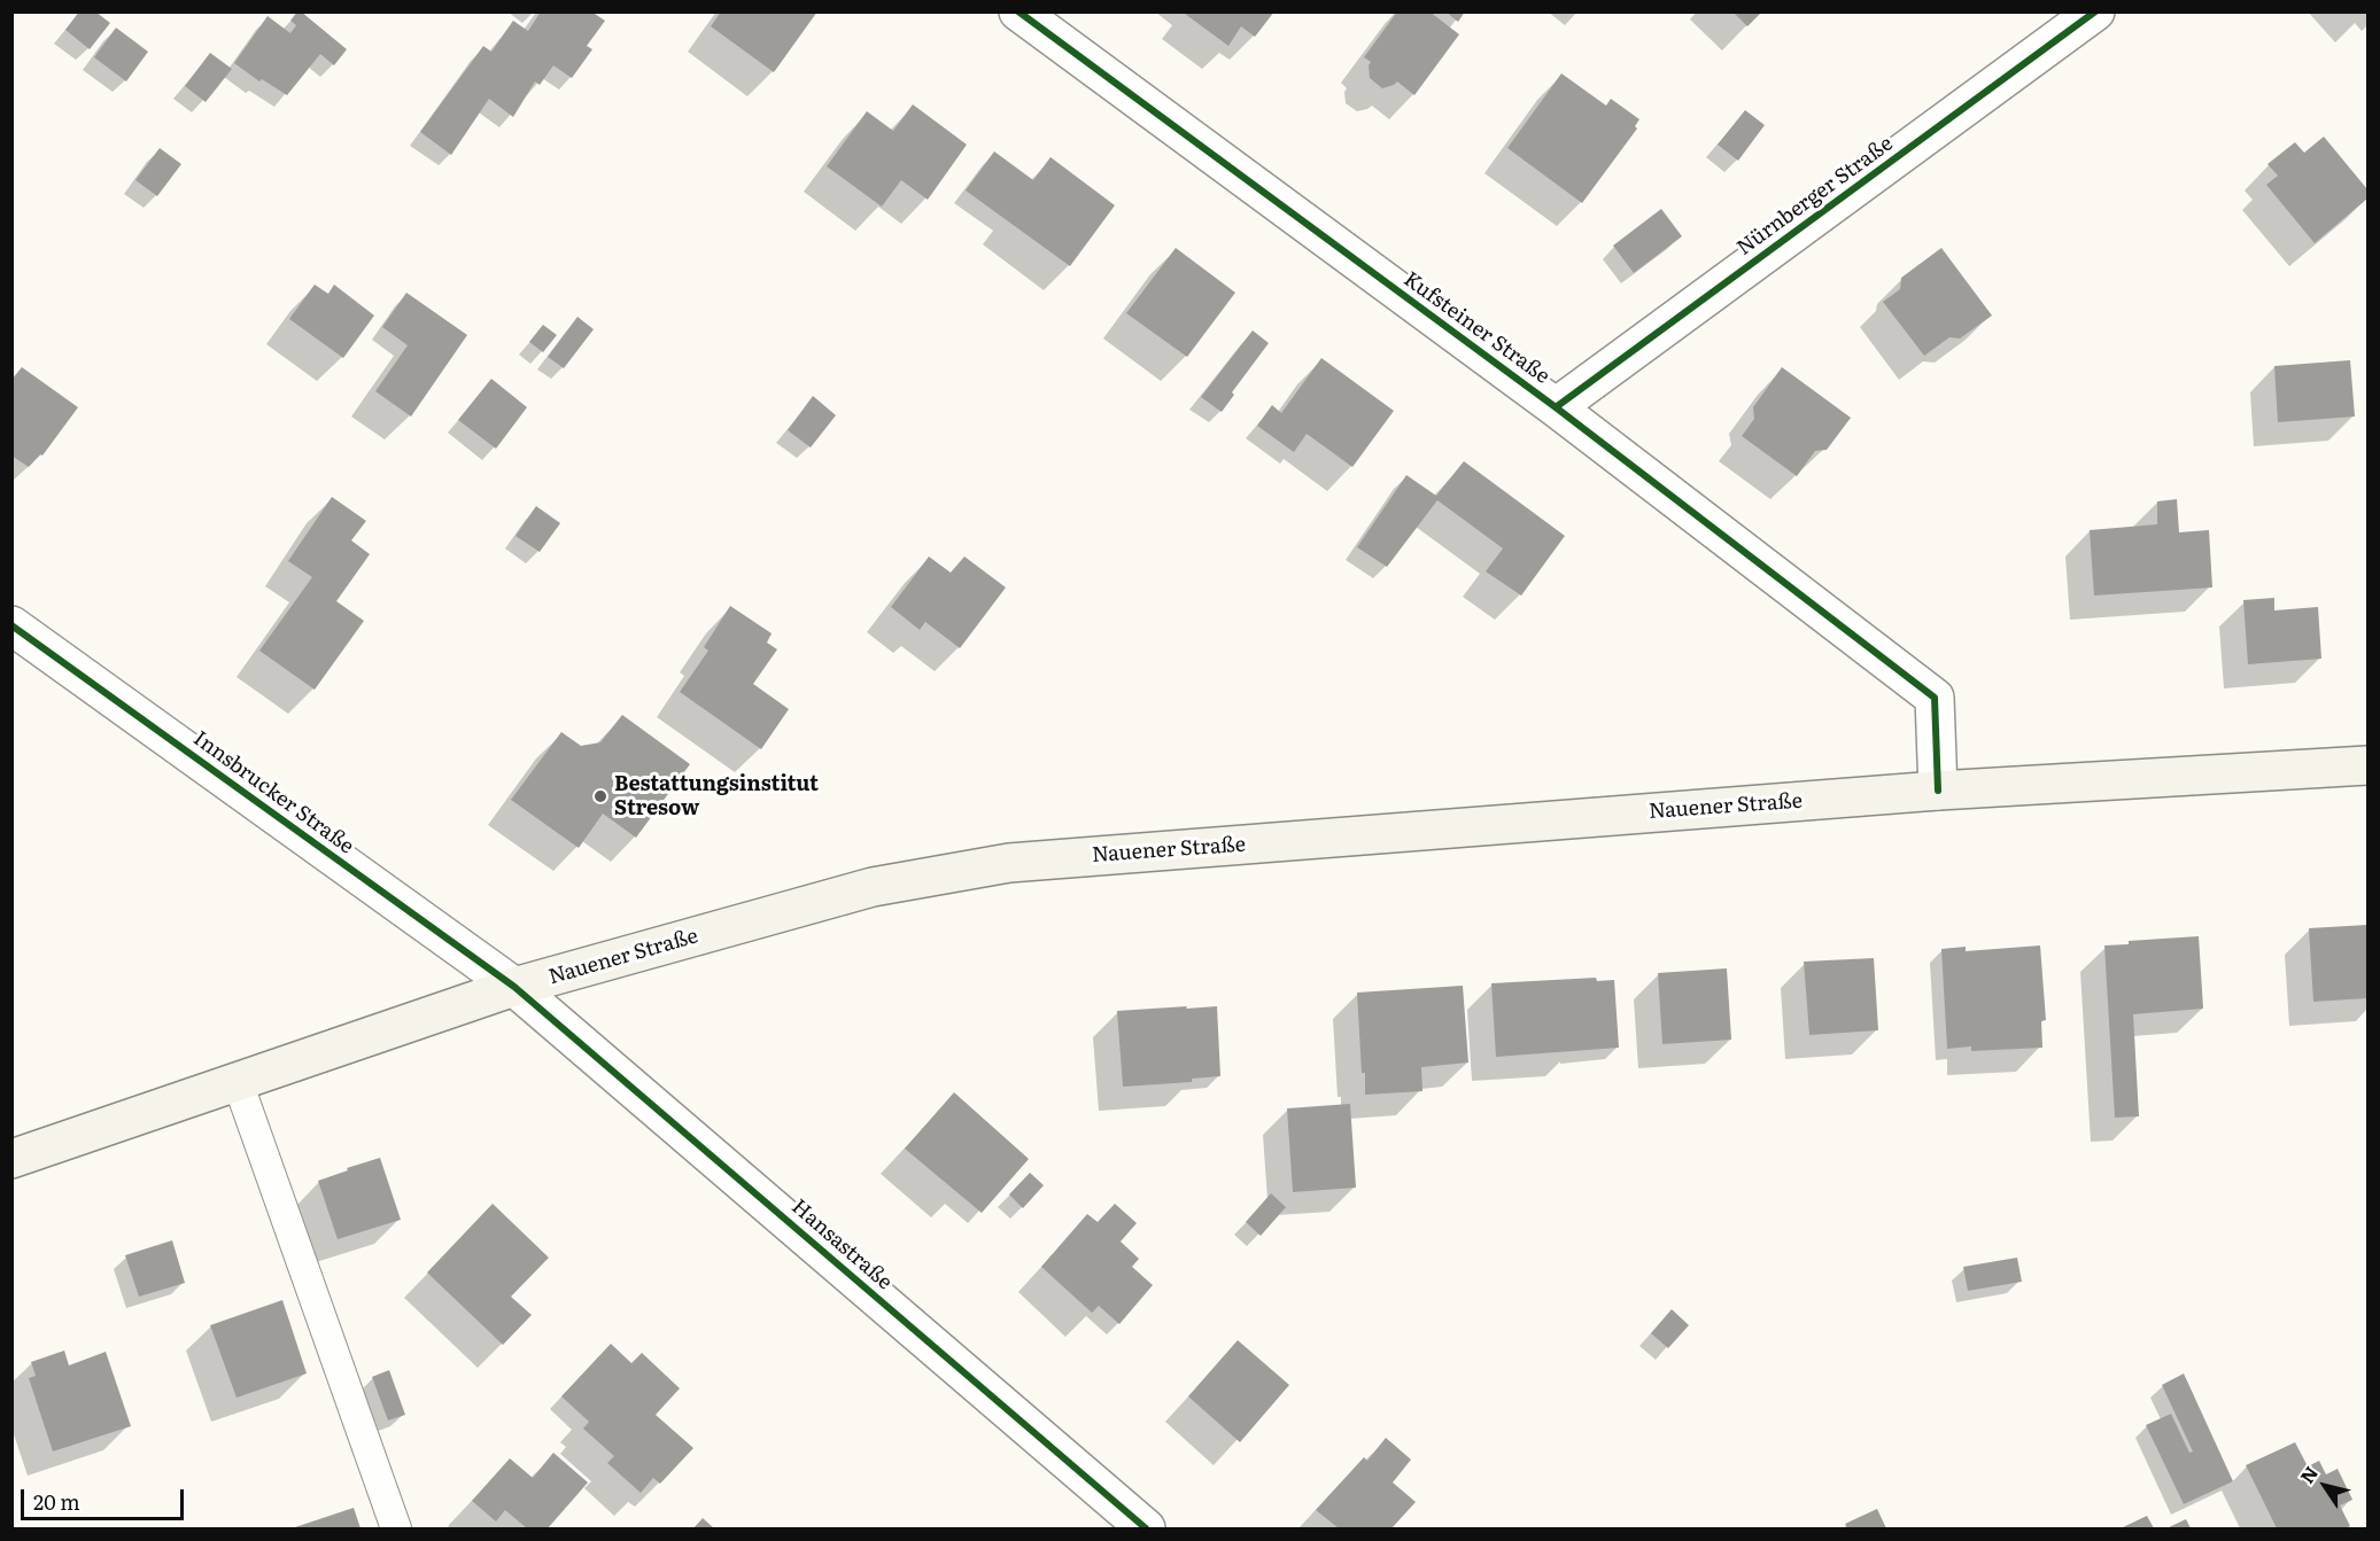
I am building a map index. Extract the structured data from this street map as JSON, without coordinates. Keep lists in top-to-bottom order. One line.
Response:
{"streets":{"main road":["Nauener Straße"],"street":["Nürnberger Straße","Kufsteiner Straße","Innsbrucker Straße","Hansastraße"]},"crossings":[["Nürnberger Straße","Kufsteiner Straße"],["Kufsteiner Straße","Nauener Straße"],["Innsbrucker Straße","Nauener Straße"],["Innsbrucker Straße","Hansastraße"],["Nauener Straße","Hansastraße"]],"places":["Bestattungsinstitut Stresow"],"scale_bar":"20 m","north":"top left"}
